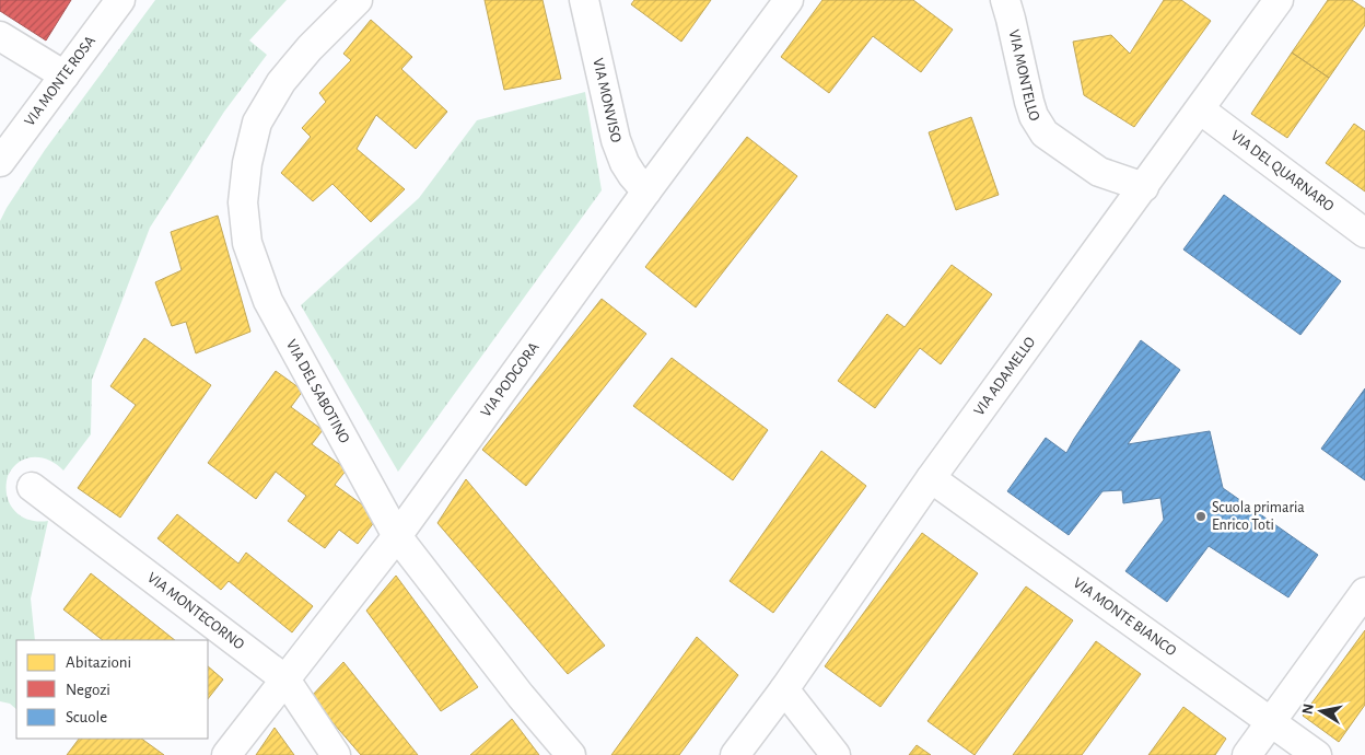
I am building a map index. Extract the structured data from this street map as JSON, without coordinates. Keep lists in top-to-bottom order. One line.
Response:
{"streets":{"street":["VIA MONTELLO","VIA MONTE ROSA","VIA MONVISO","VIA DEL QUARNARO","VIA ADAMELLO","VIA PODGORA","VIA DEL SABOTINO","VIA MONTECORNO","VIA MONTE BIANCO"]},"crossings":[["VIA MONTELLO","VIA ADAMELLO"],["VIA MONVISO","VIA PODGORA"],["VIA DEL QUARNARO","VIA ADAMELLO"],["VIA ADAMELLO","VIA MONTE BIANCO"],["VIA PODGORA","VIA DEL SABOTINO"],["VIA PODGORA","VIA MONTECORNO"]],"places":["Scuola primaria Enrico Toti"],"legend":["Abitazioni","Negozi","Scuole"],"north":"left"}
